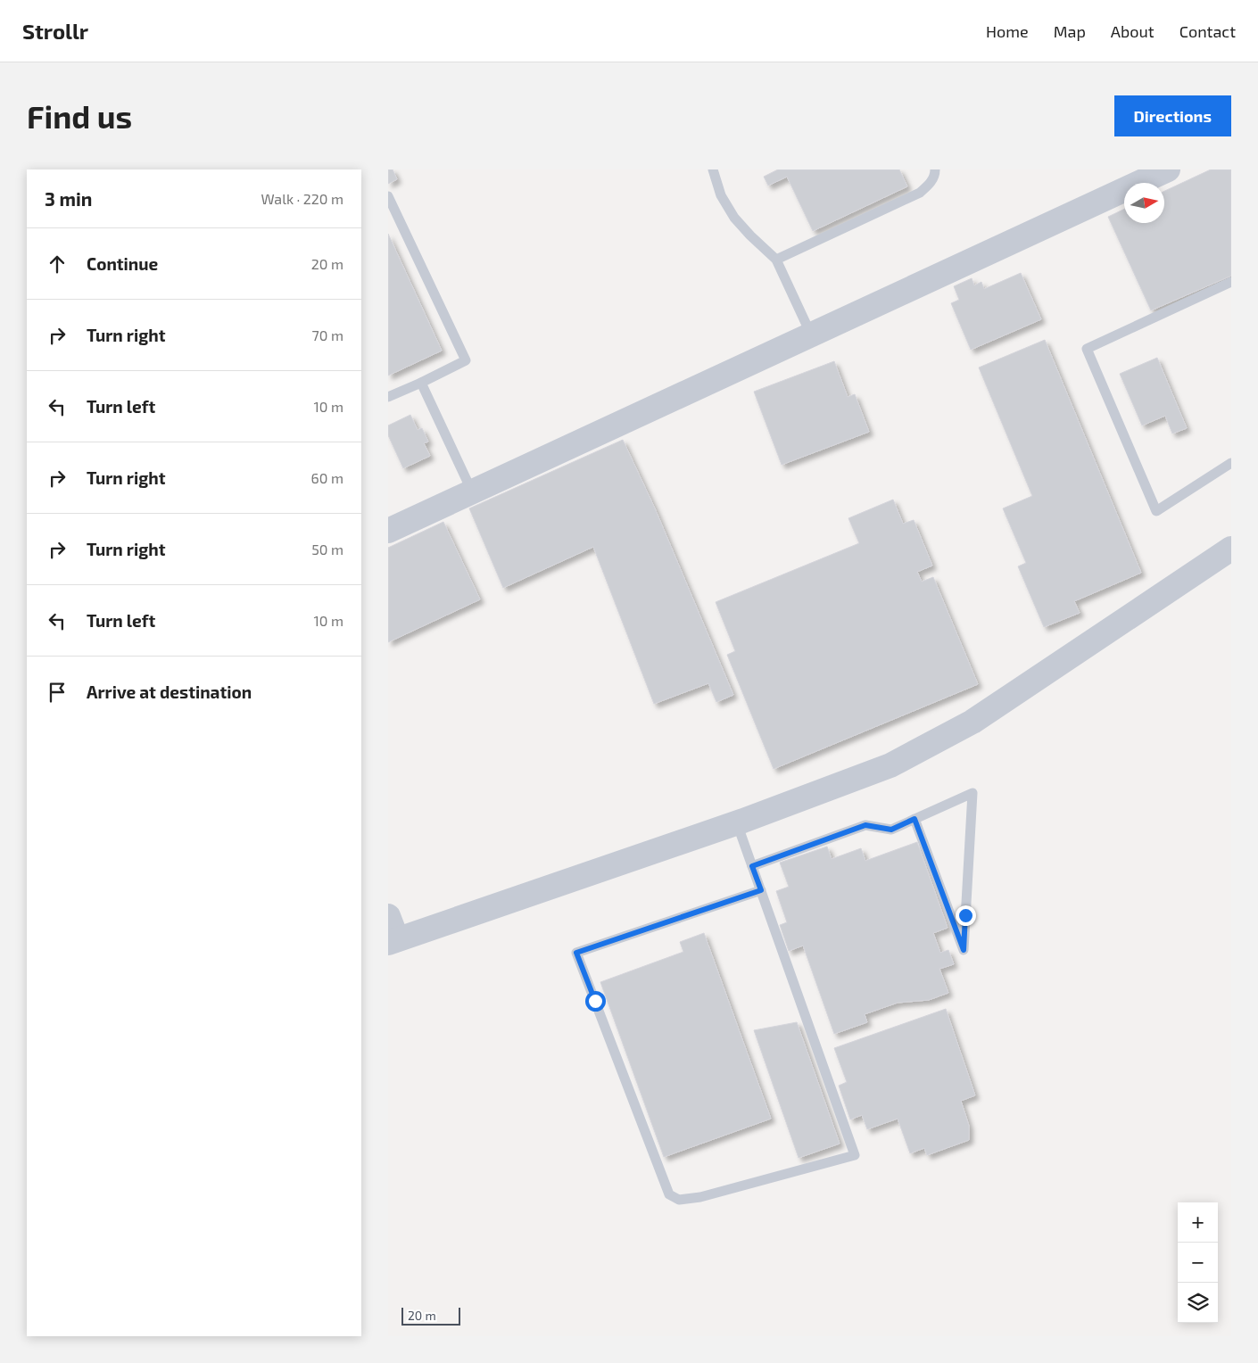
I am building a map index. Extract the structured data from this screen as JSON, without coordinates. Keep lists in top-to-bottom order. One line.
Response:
{"scale_bar":"20 m","north":"right","page":{"header":"Strollr","nav":["Home","Map","About","Contact"],"buttons":"Directions","title":"Find us","heading":["3 min","Walk · 220 m"],"list":[["Continue","20 m"],["Turn right","70 m"],["Turn left","10 m"],["Turn right","60 m"],["Turn right","50 m"],["Turn left","10 m"],"Arrive at destination"],"map_buttons":["+","−"],"scale":"20 m"}}
